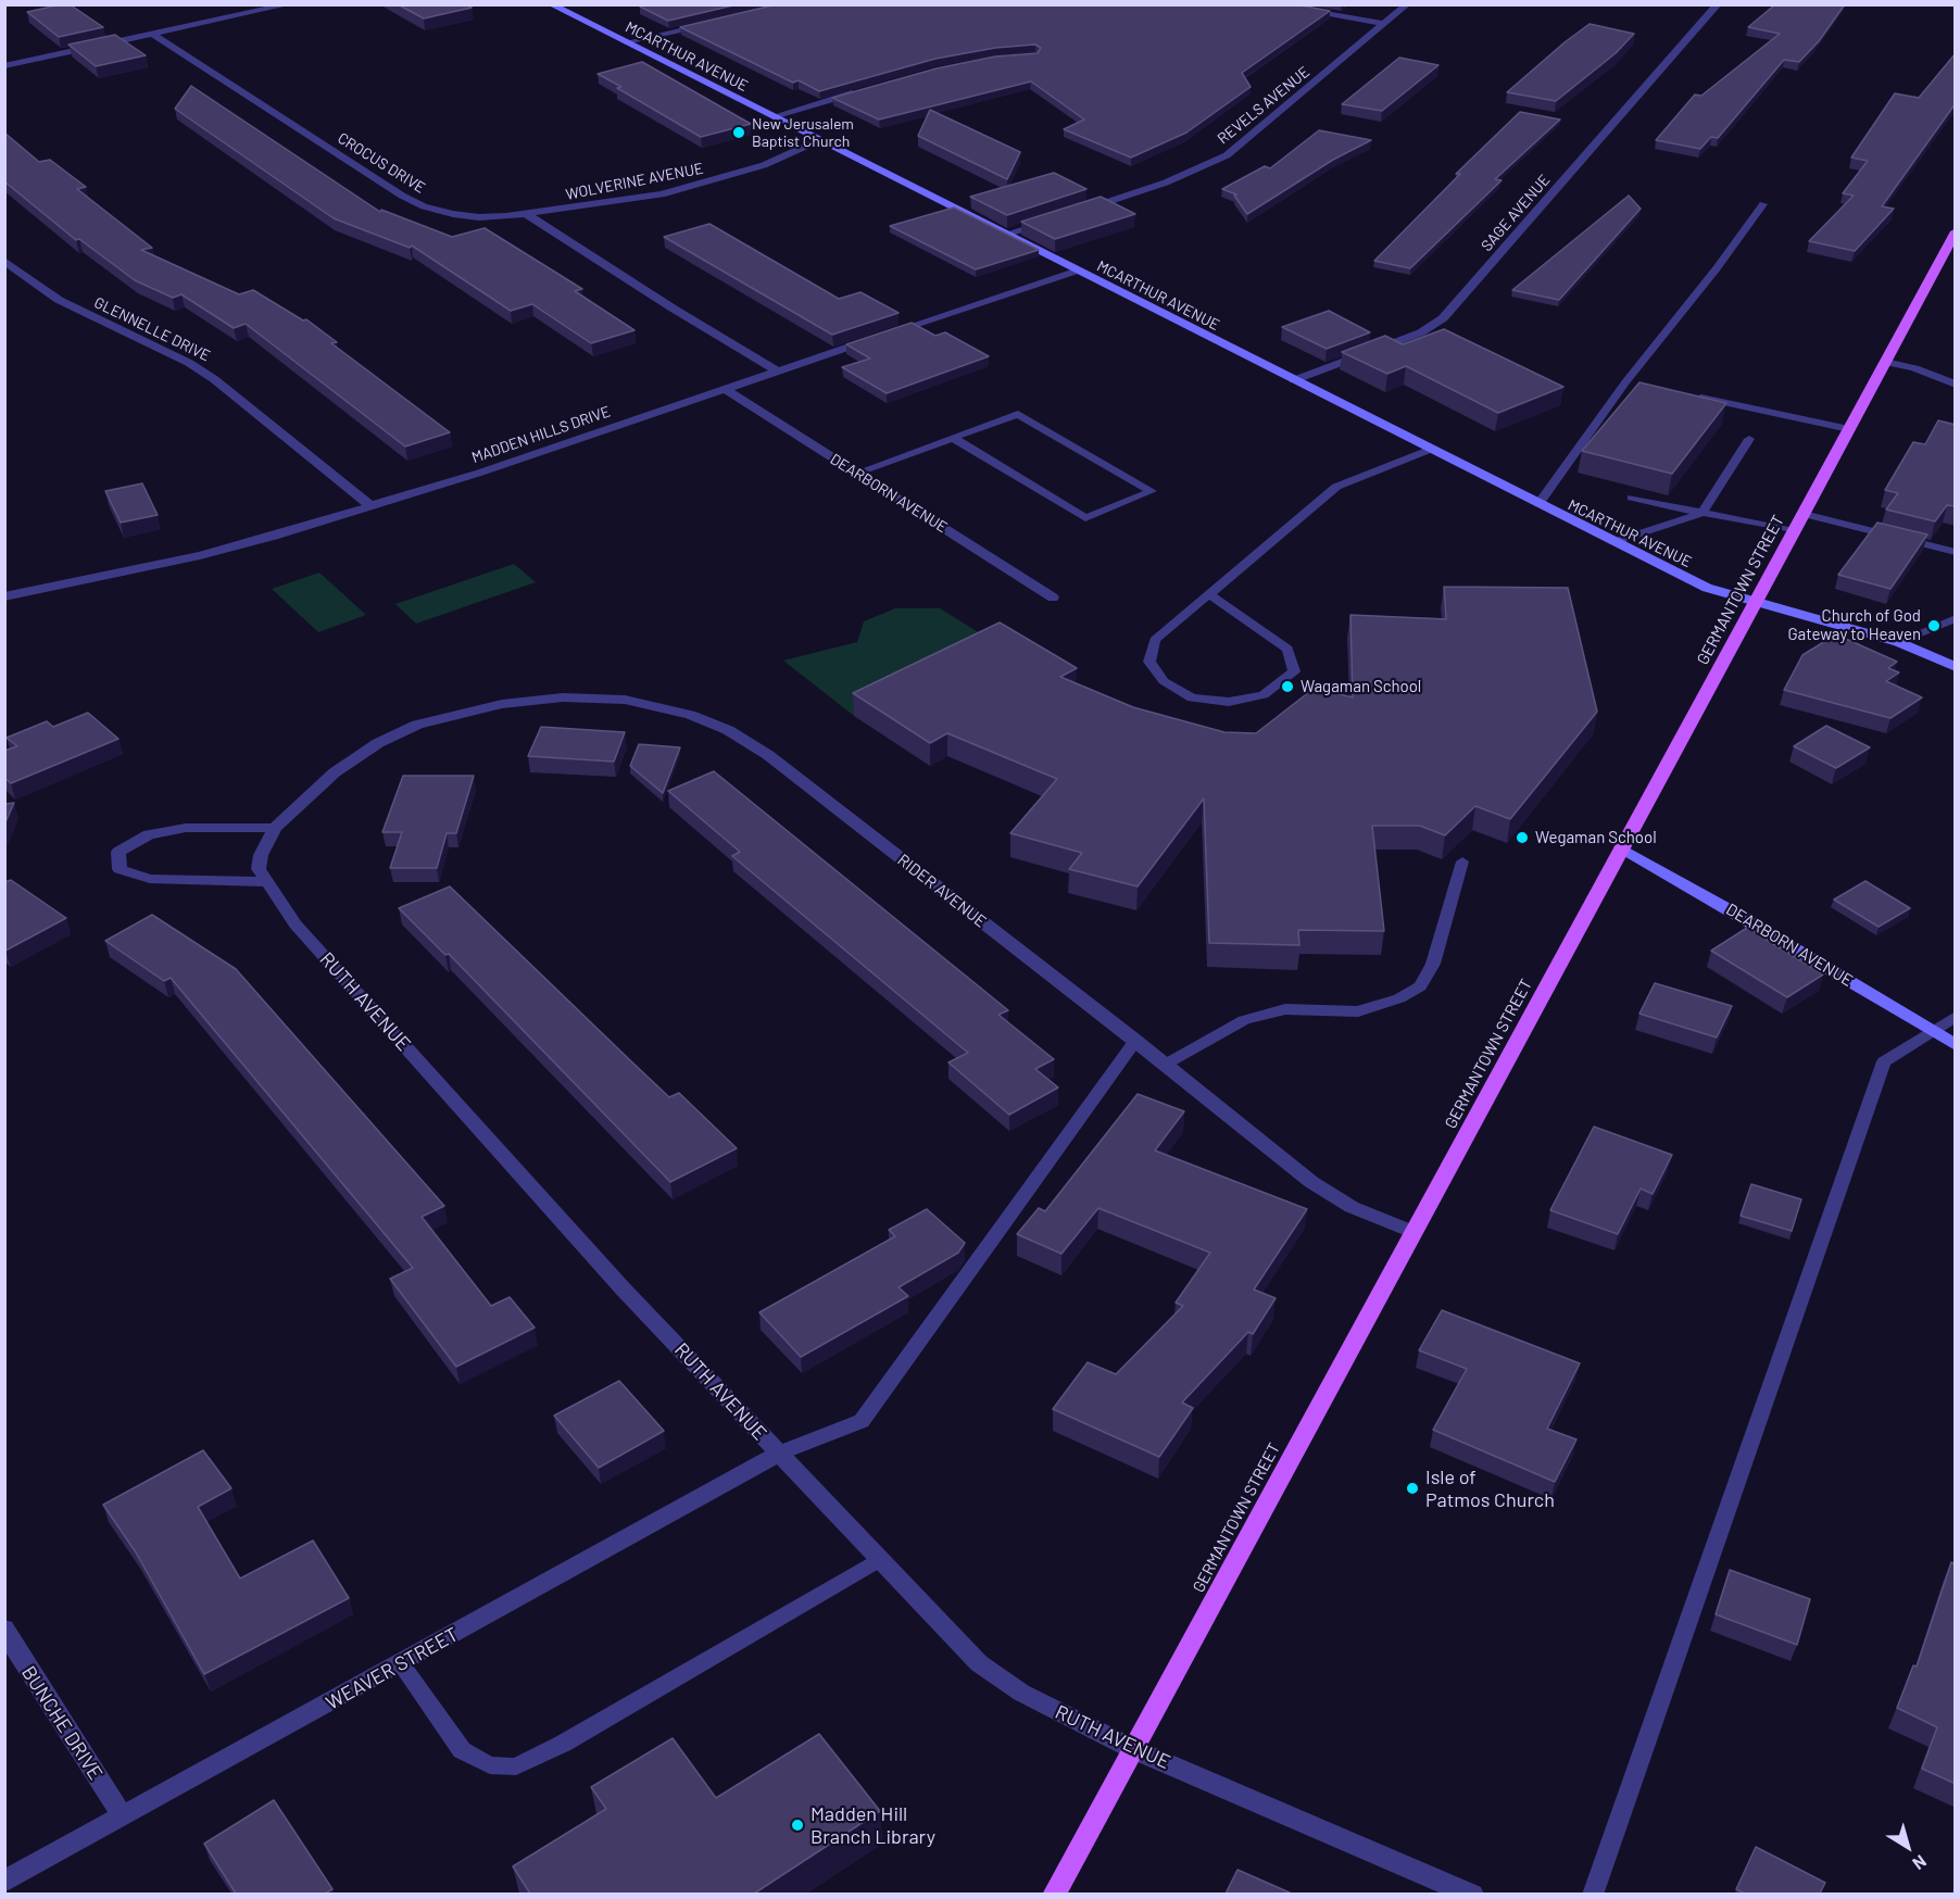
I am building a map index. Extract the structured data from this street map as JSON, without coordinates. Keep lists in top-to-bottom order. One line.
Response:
{"streets":{"main road":["GERMANTOWN STREET"],"street":["MCARTHUR AVENUE","REVELS AVENUE","CROCUS DRIVE","WOLVERINE AVENUE","SAGE AVENUE","GLENNELLE DRIVE","MADDEN HILLS DRIVE","DEARBORN AVENUE","RIDER AVENUE","RUTH AVENUE","WEAVER STREET","BUNCHE DRIVE"]},"crossings":[["MCARTHUR AVENUE","WOLVERINE AVENUE"],["MCARTHUR AVENUE","SAGE AVENUE"],["MCARTHUR AVENUE","MADDEN HILLS DRIVE"],["MCARTHUR AVENUE","GERMANTOWN STREET"],["CROCUS DRIVE","WOLVERINE AVENUE"],["GLENNELLE DRIVE","MADDEN HILLS DRIVE"],["MADDEN HILLS DRIVE","DEARBORN AVENUE"],["DEARBORN AVENUE","GERMANTOWN STREET"],["GERMANTOWN STREET","RIDER AVENUE"],["GERMANTOWN STREET","RUTH AVENUE"],["RIDER AVENUE","RUTH AVENUE"],["RUTH AVENUE","WEAVER STREET"],["WEAVER STREET","BUNCHE DRIVE"]],"places":["New Jerusalem Baptist Church","Church of God Gateway to Heaven","Wagaman School","Wegaman School","Isle of Patmos Church","Madden Hill Branch Library"],"north":"bottom right"}
